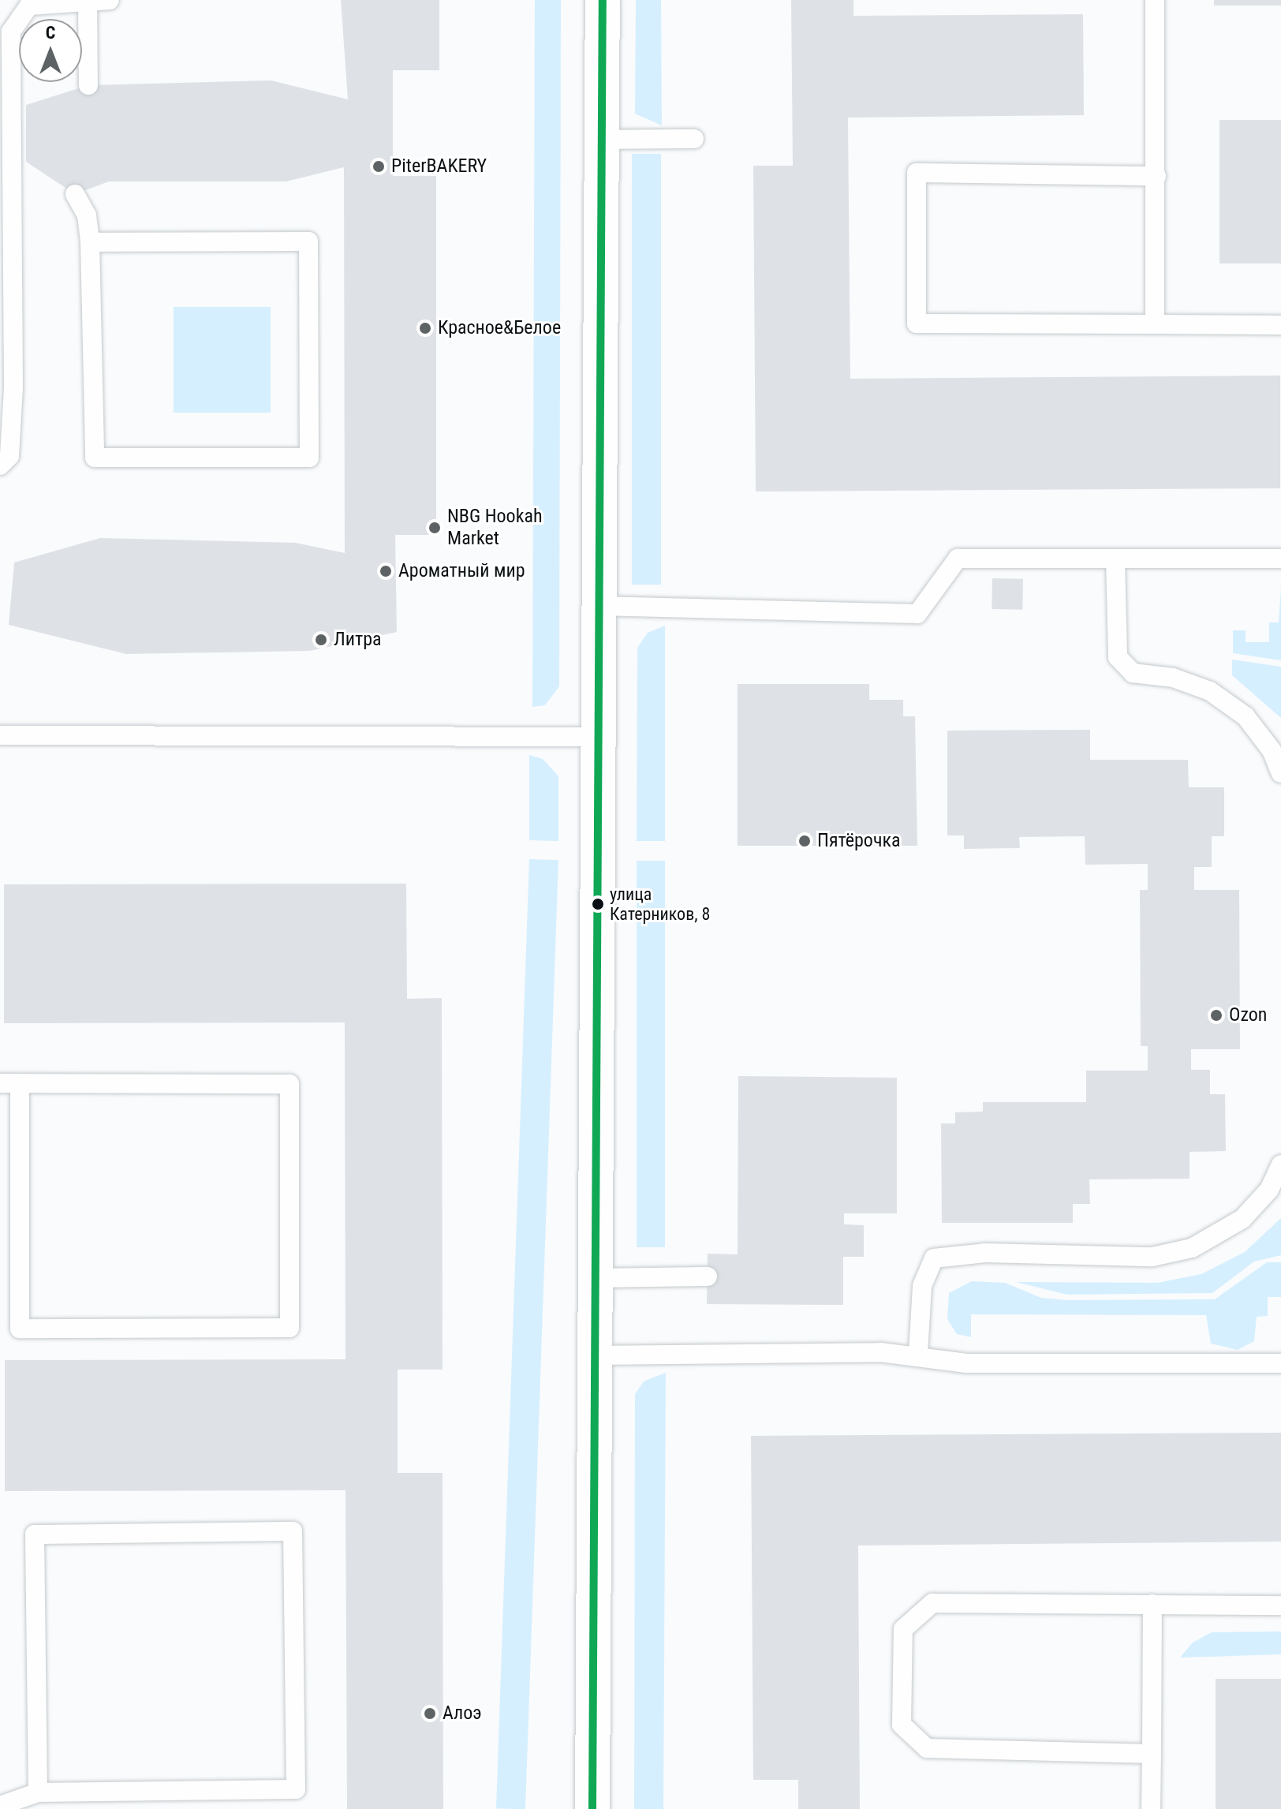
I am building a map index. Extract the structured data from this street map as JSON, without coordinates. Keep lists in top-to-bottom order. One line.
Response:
{"places":["PiterBAKERY","Красное&Белое","NBG Hookah Market","Ароматный мир","Литра","Пятёрочка","улица Катерников, 8","Ozon","Алоэ"],"north":"top"}
